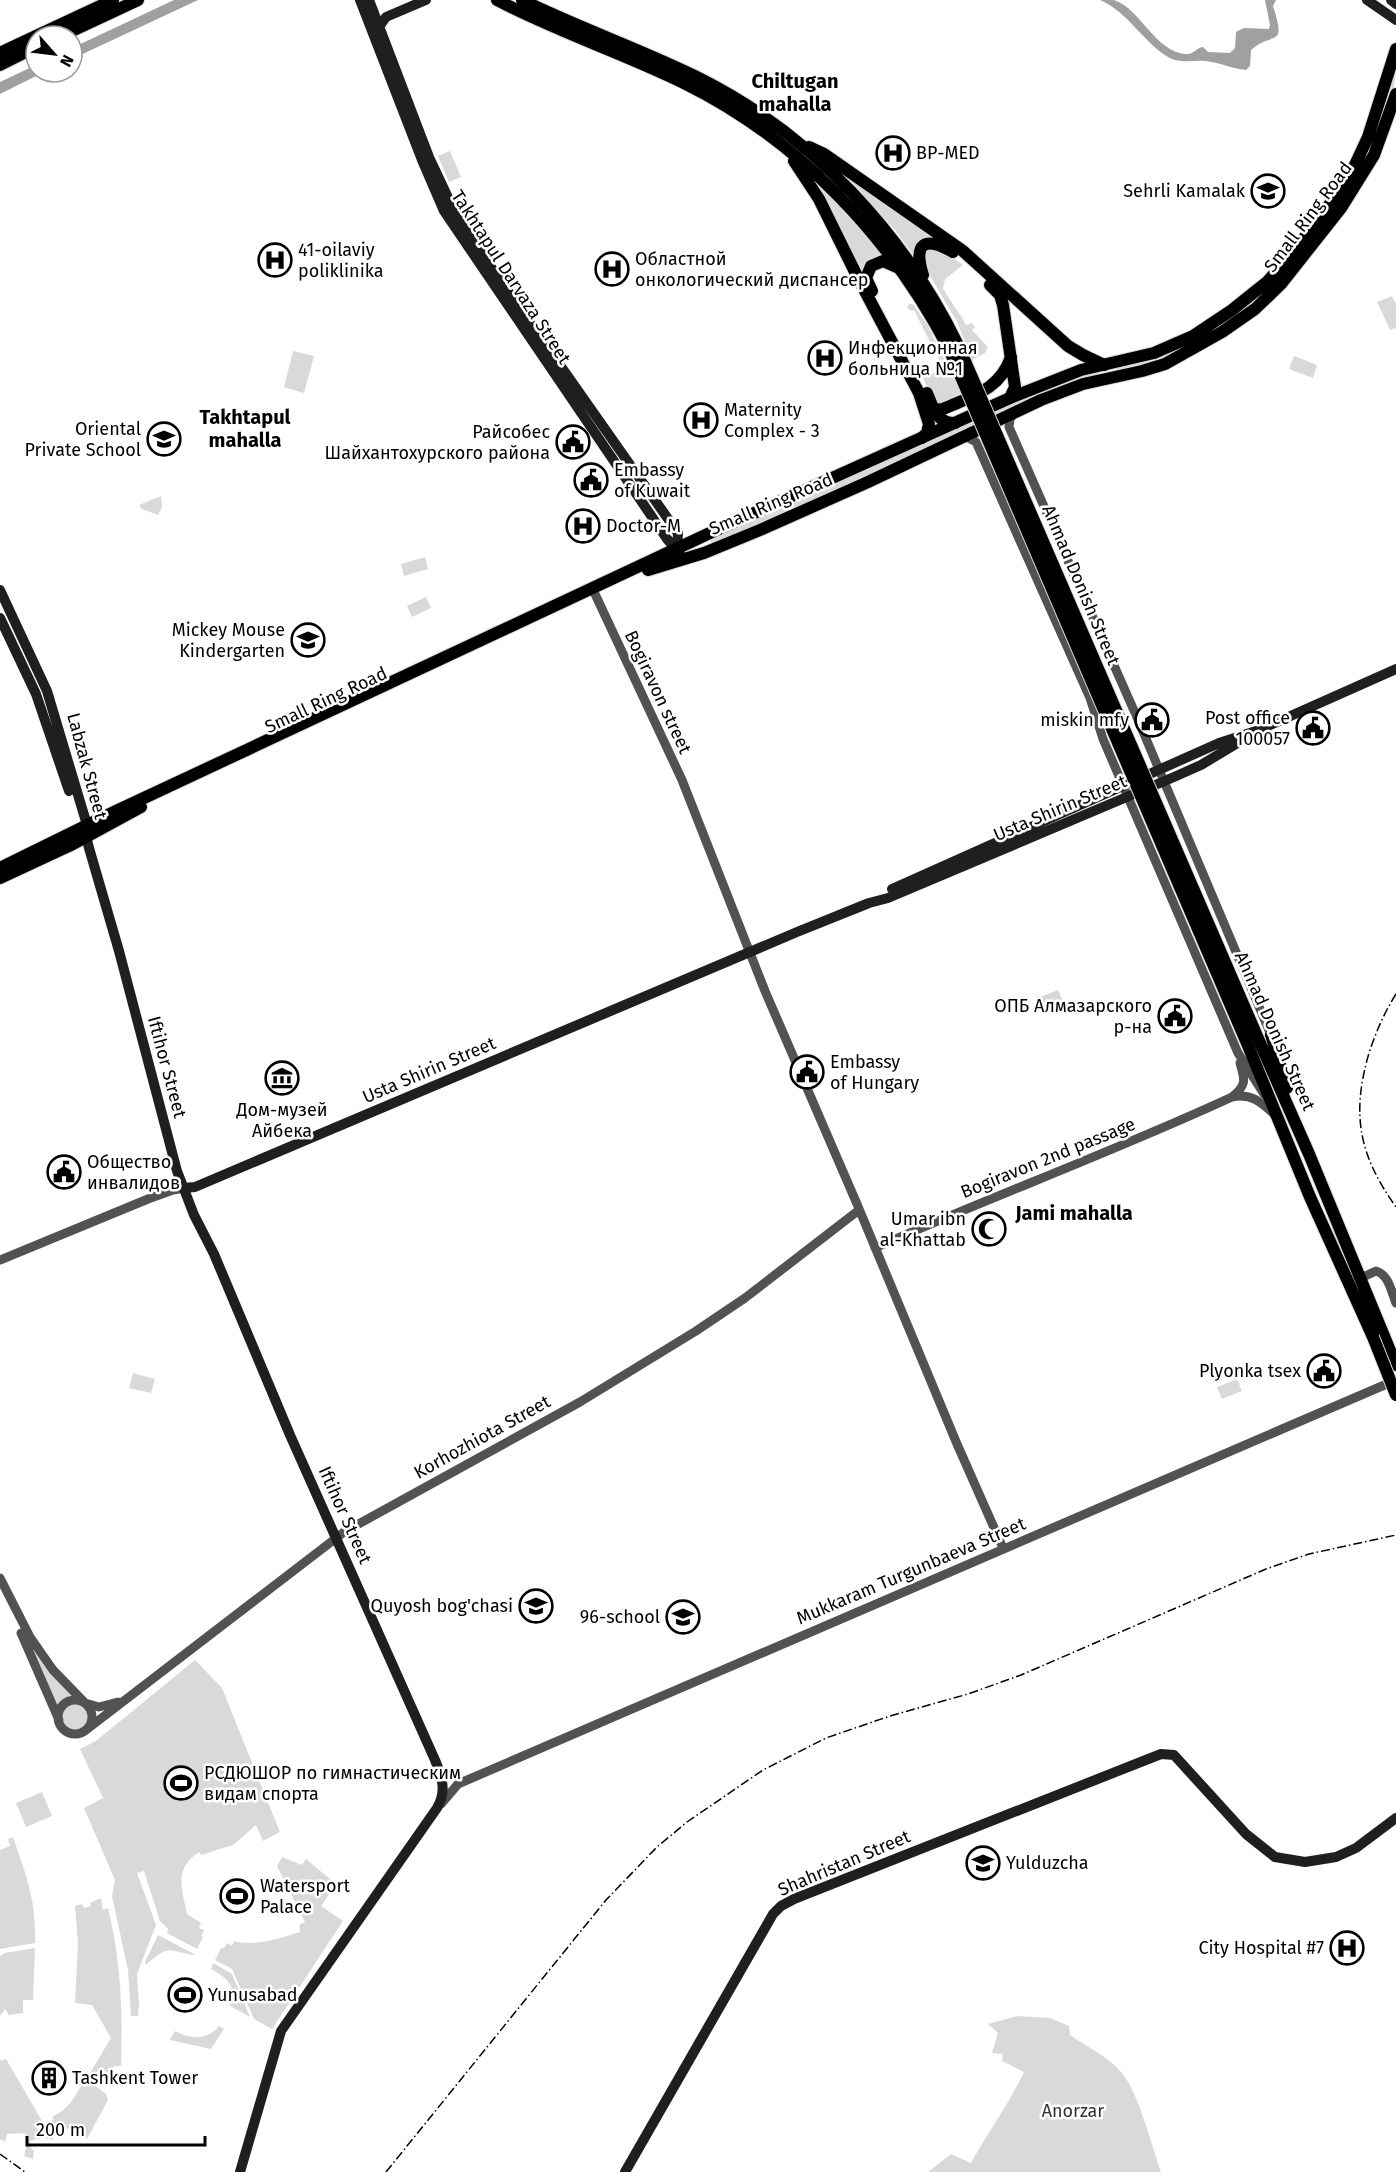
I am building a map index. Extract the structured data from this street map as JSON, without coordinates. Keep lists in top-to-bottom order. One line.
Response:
{"streets":{"main road":["Small Ring Road","Takhtapul Darvaza Street","Ahmad Donish Street","Labzak Street","Usta Shirin Street","Iftihor Street","Shahristan Street"],"street":["Bogiravon street","Bogiravon 2nd passage","Korhozhiota Street","Mukkaram Turgunbaeva Street"]},"crossings":[["Small Ring Road","Takhtapul Darvaza Street"],["Small Ring Road","Ahmad Donish Street"],["Small Ring Road","Bogiravon street"],["Small Ring Road","Labzak Street"],["Small Ring Road","Iftihor Street"],["Ahmad Donish Street","Usta Shirin Street"],["Bogiravon street","Usta Shirin Street"],["Bogiravon street","Bogiravon 2nd passage"],["Bogiravon street","Korhozhiota Street"],["Bogiravon street","Mukkaram Turgunbaeva Street"],["Labzak Street","Iftihor Street"],["Usta Shirin Street","Iftihor Street"],["Iftihor Street","Korhozhiota Street"],["Iftihor Street","Mukkaram Turgunbaeva Street"]],"districts":["Chiltugаn mahalla","Takhtapul mahalla","Jami mahalla"],"parks":["Anorzar"],"places":{"hospital":["BP-MED","41-oilaviy poliklinika","Областной онкологический диспансер","Инфекционная больница №1","Maternity Complex - 3","Doctor-M","City Hospital #7"],"school or university":["Sehrli Kamalak","Oriental Private School","Mickey Mouse Kindergarten","Quyosh bog'chasi","96-school","Yulduzcha"],"public building":["Райсобес Шайхантохурского района","Embassy of Kuwait","miskin mfy","Post office 100057","ОПБ Алмазарского р-на","Embassy of Hungary","Общество инвалидов","Plyonka tsex"],"museum":["Дом-музей Айбека"],"mosque":["Umar ibn al-Khattab"],"sports":["РСДЮШОР по гимнастическим видам спорта","Watersport Palace","Yunusabad"],"building":["Tashkent Tower"]},"scale_bar":"200 m","north":"bottom right"}
